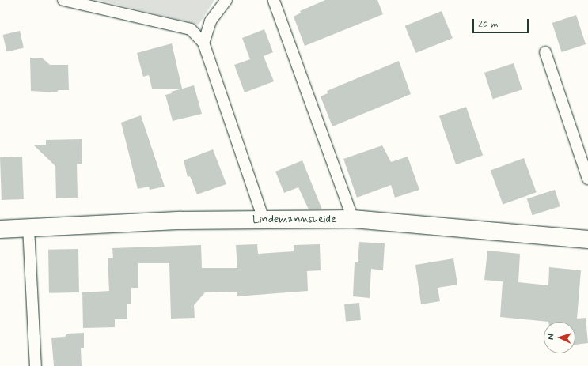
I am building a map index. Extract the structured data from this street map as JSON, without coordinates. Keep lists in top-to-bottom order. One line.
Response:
{"streets":{"street":["Lindemannsheide"]},"scale_bar":"20 m","north":"left"}
